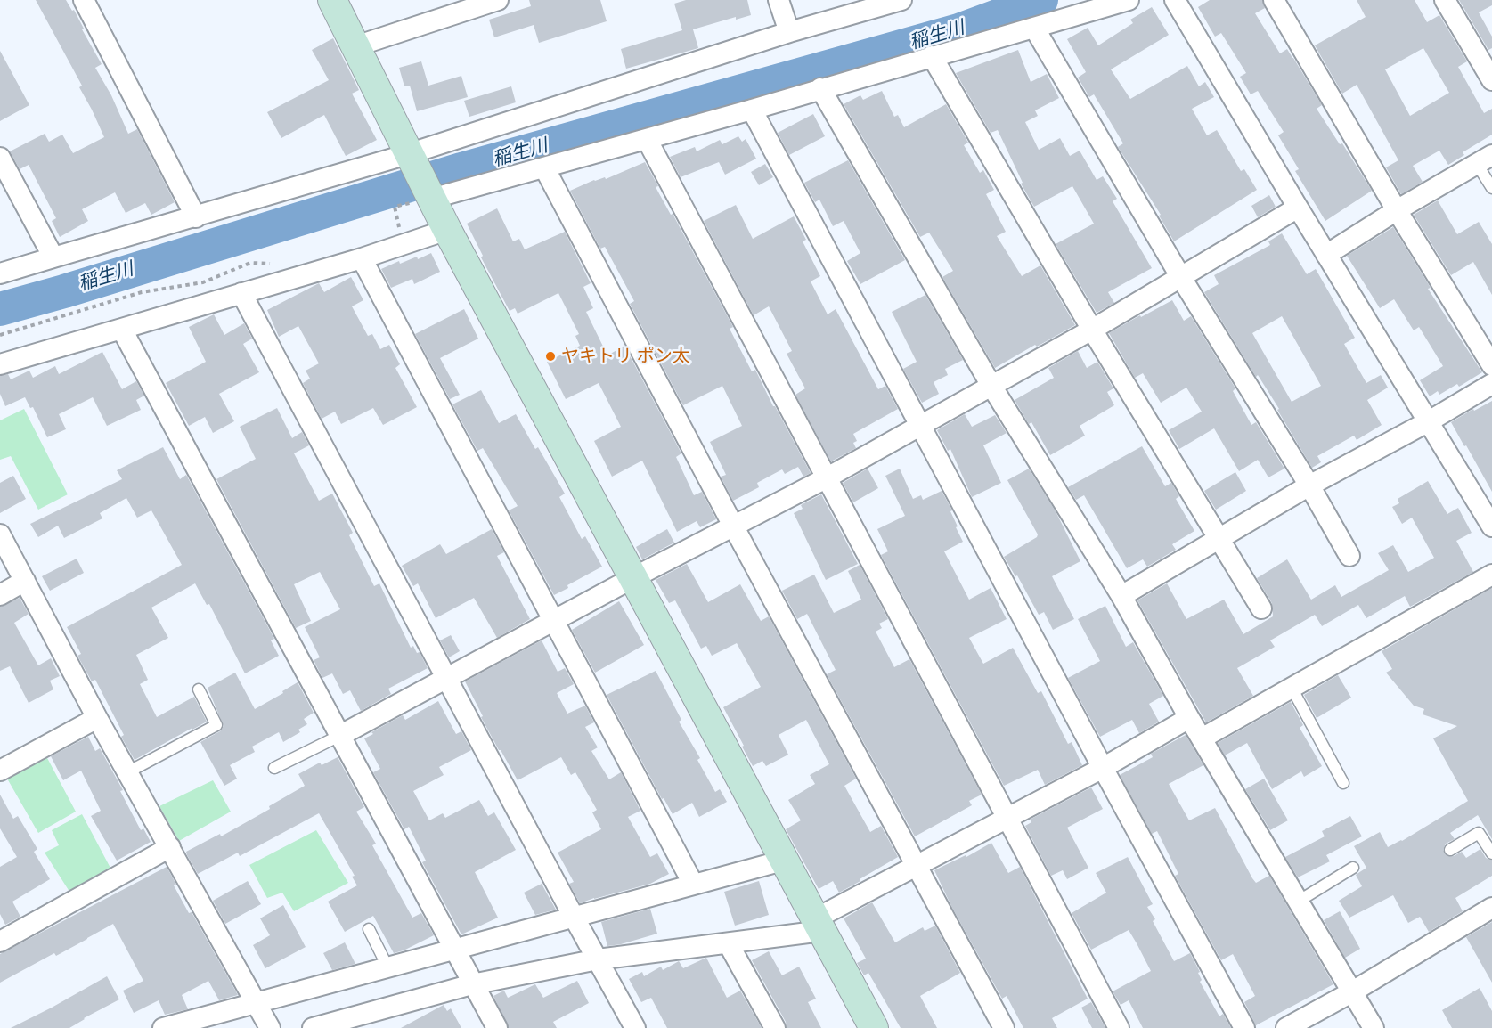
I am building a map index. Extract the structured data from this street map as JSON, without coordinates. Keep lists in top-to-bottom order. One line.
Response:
{"water":["稲生川"],"places":["ヤキトリ ポン太"]}
